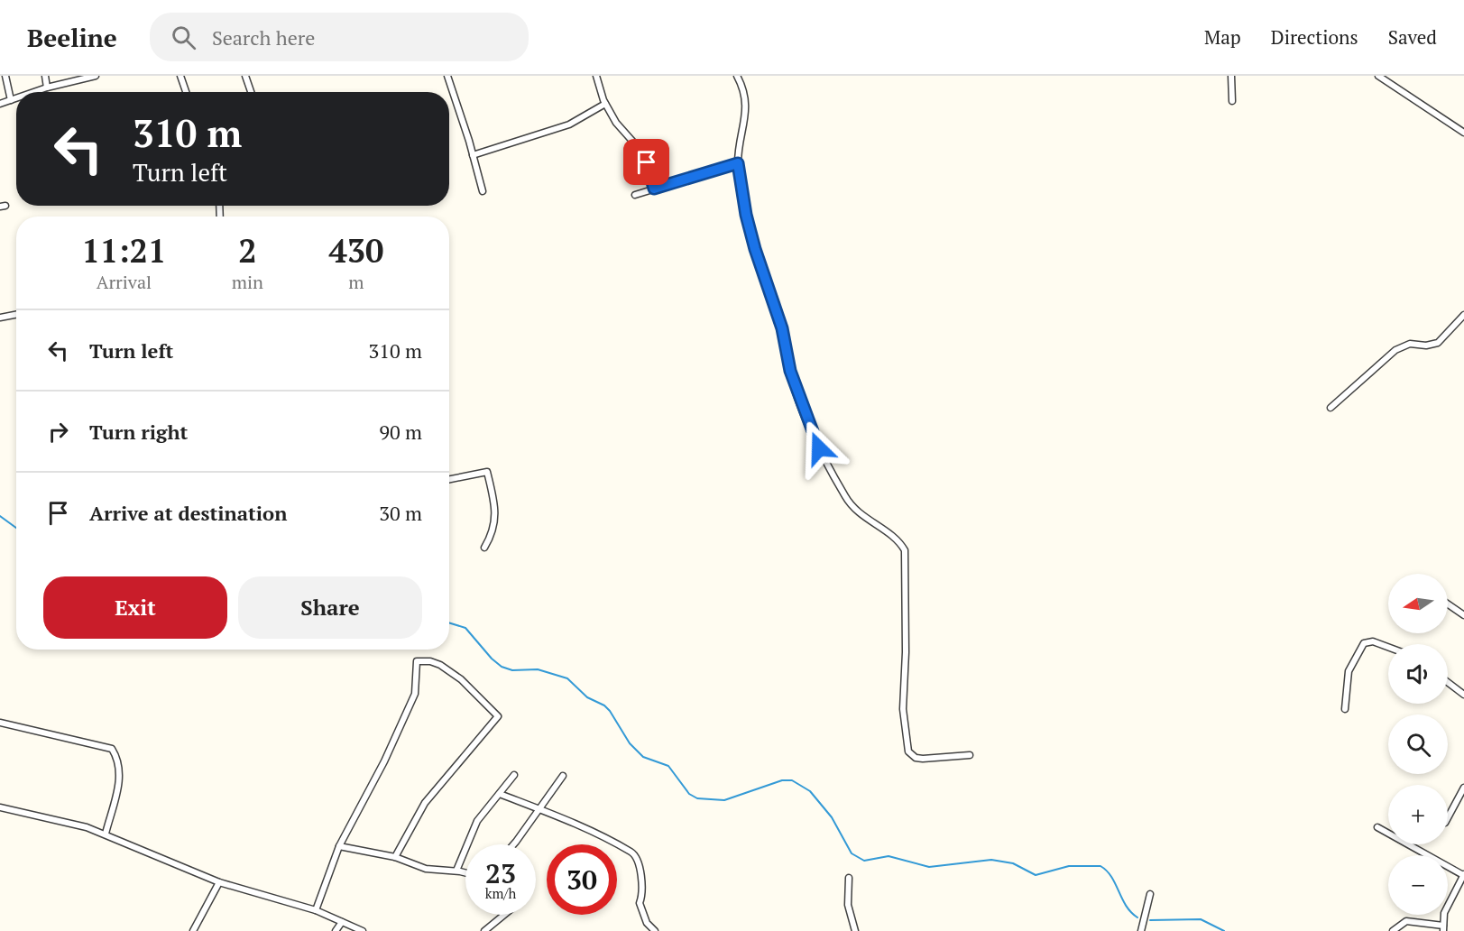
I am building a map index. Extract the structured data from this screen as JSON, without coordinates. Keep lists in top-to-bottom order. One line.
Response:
{"north":"left","page":{"header":"Beeline","search":"Search here","nav":["Map","Directions","Saved"],"turn":["310 m","Turn left"],"eta":["11:21","Arrival","2","min","430","m"],"list":[{"name":"Turn left","value":"310 m"},{"name":"Turn right","value":"90 m"},{"name":"Arrive at destination","value":"30 m"}],"buttons":["Exit","Share"],"map_buttons":["+","−"],"speed":"23 km/h","limit":"30"}}
